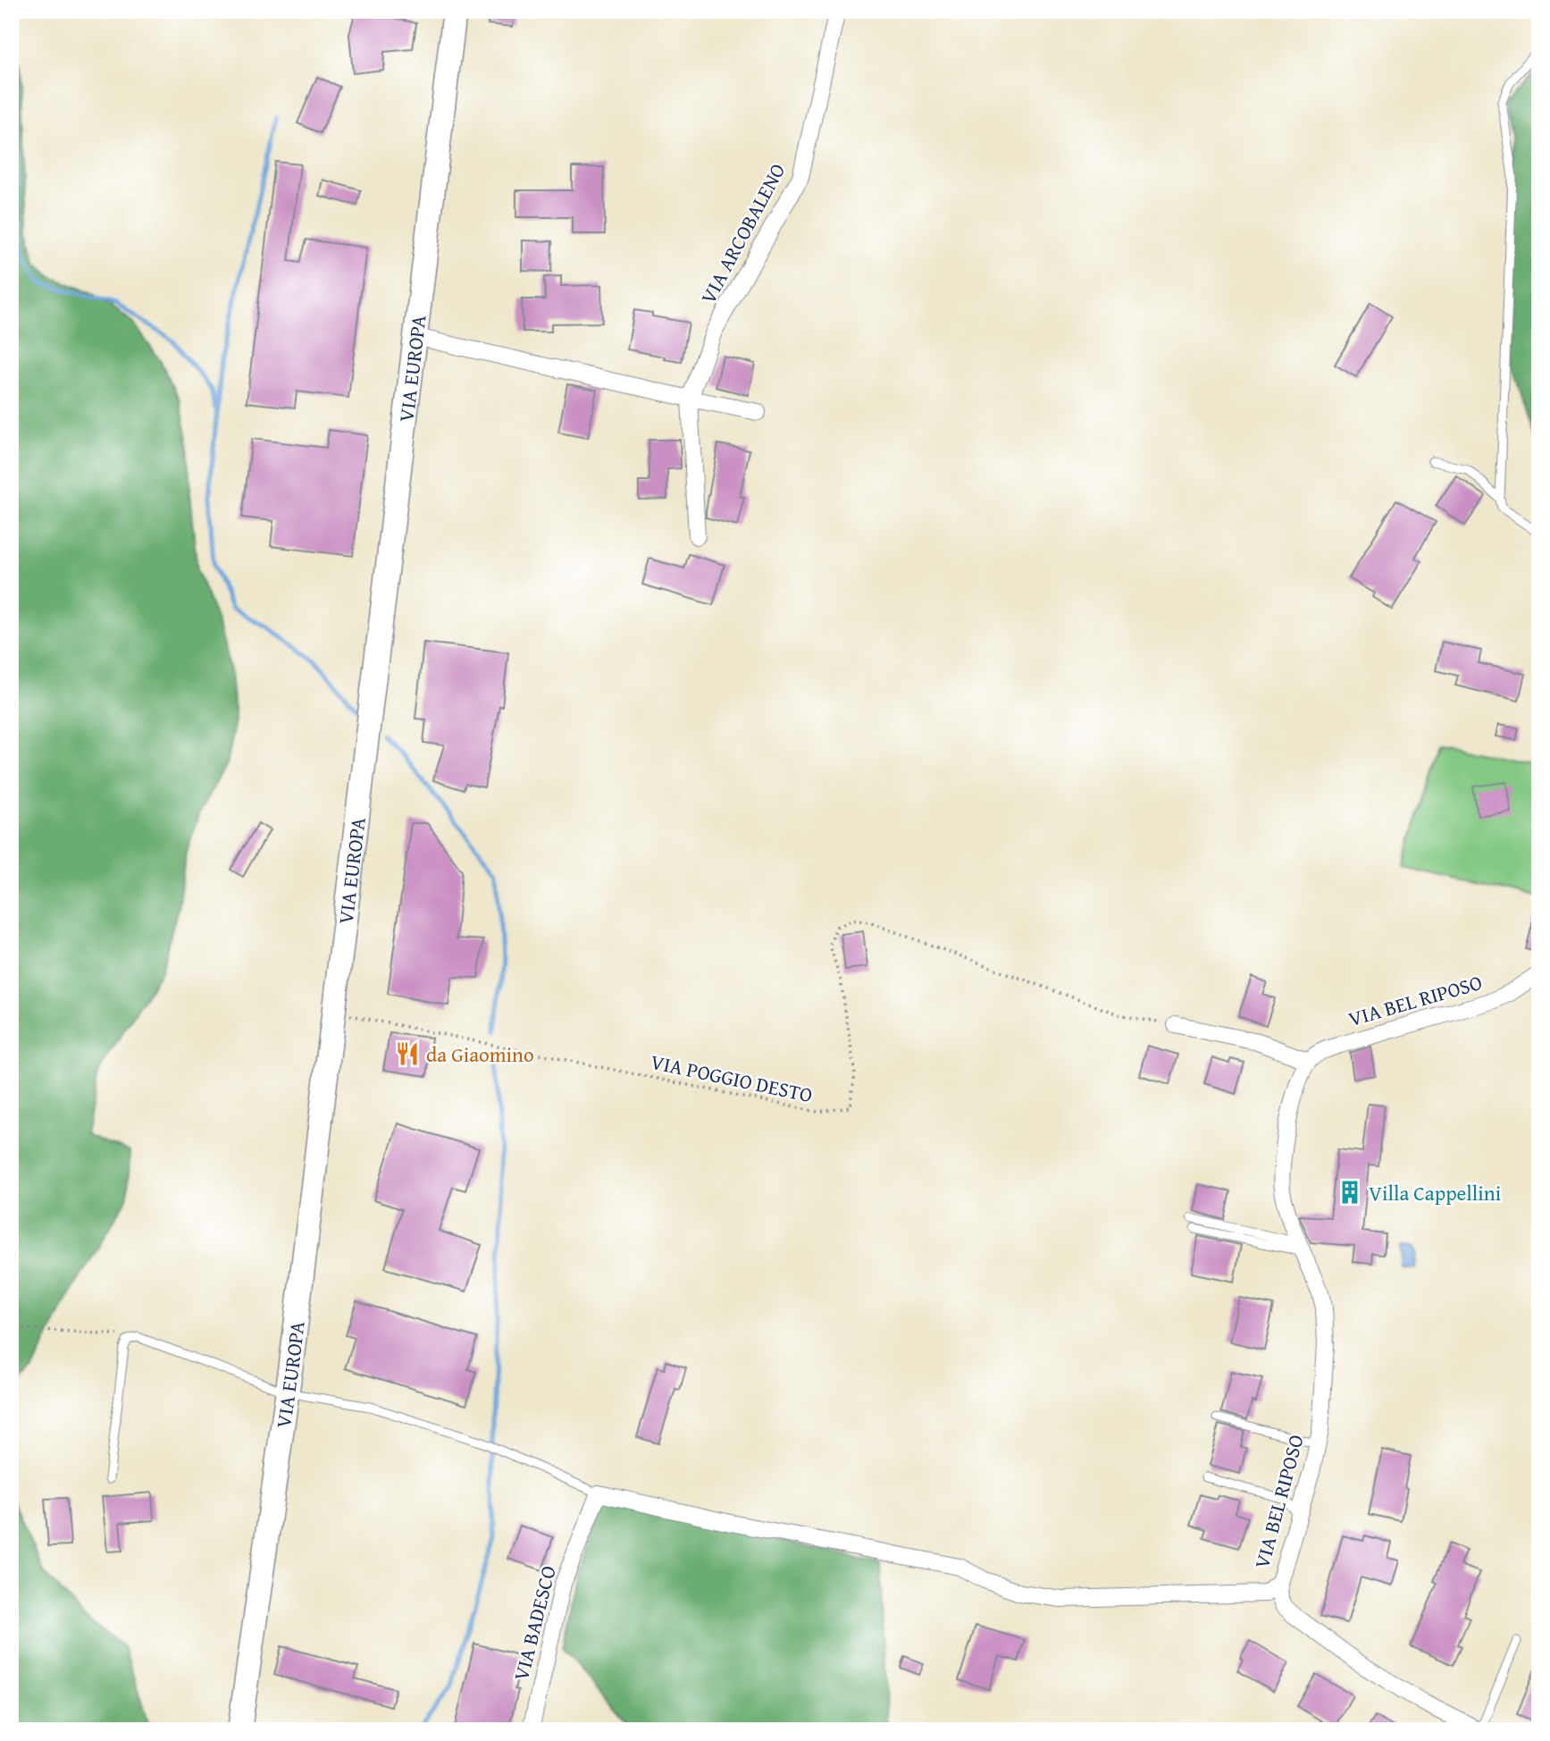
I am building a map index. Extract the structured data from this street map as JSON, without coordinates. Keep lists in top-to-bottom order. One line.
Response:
{"streets":{"main road":["VIA EUROPA"],"street":["VIA ARCOBALENO","VIA BEL RIPOSO","VIA BADESCO"],"path":["VIA POGGIO DESTO"]},"crossings":[["VIA EUROPA","VIA POGGIO DESTO"]],"places":{"restaurant":["da Giaomino"],"building":["Villa Cappellini"]}}
